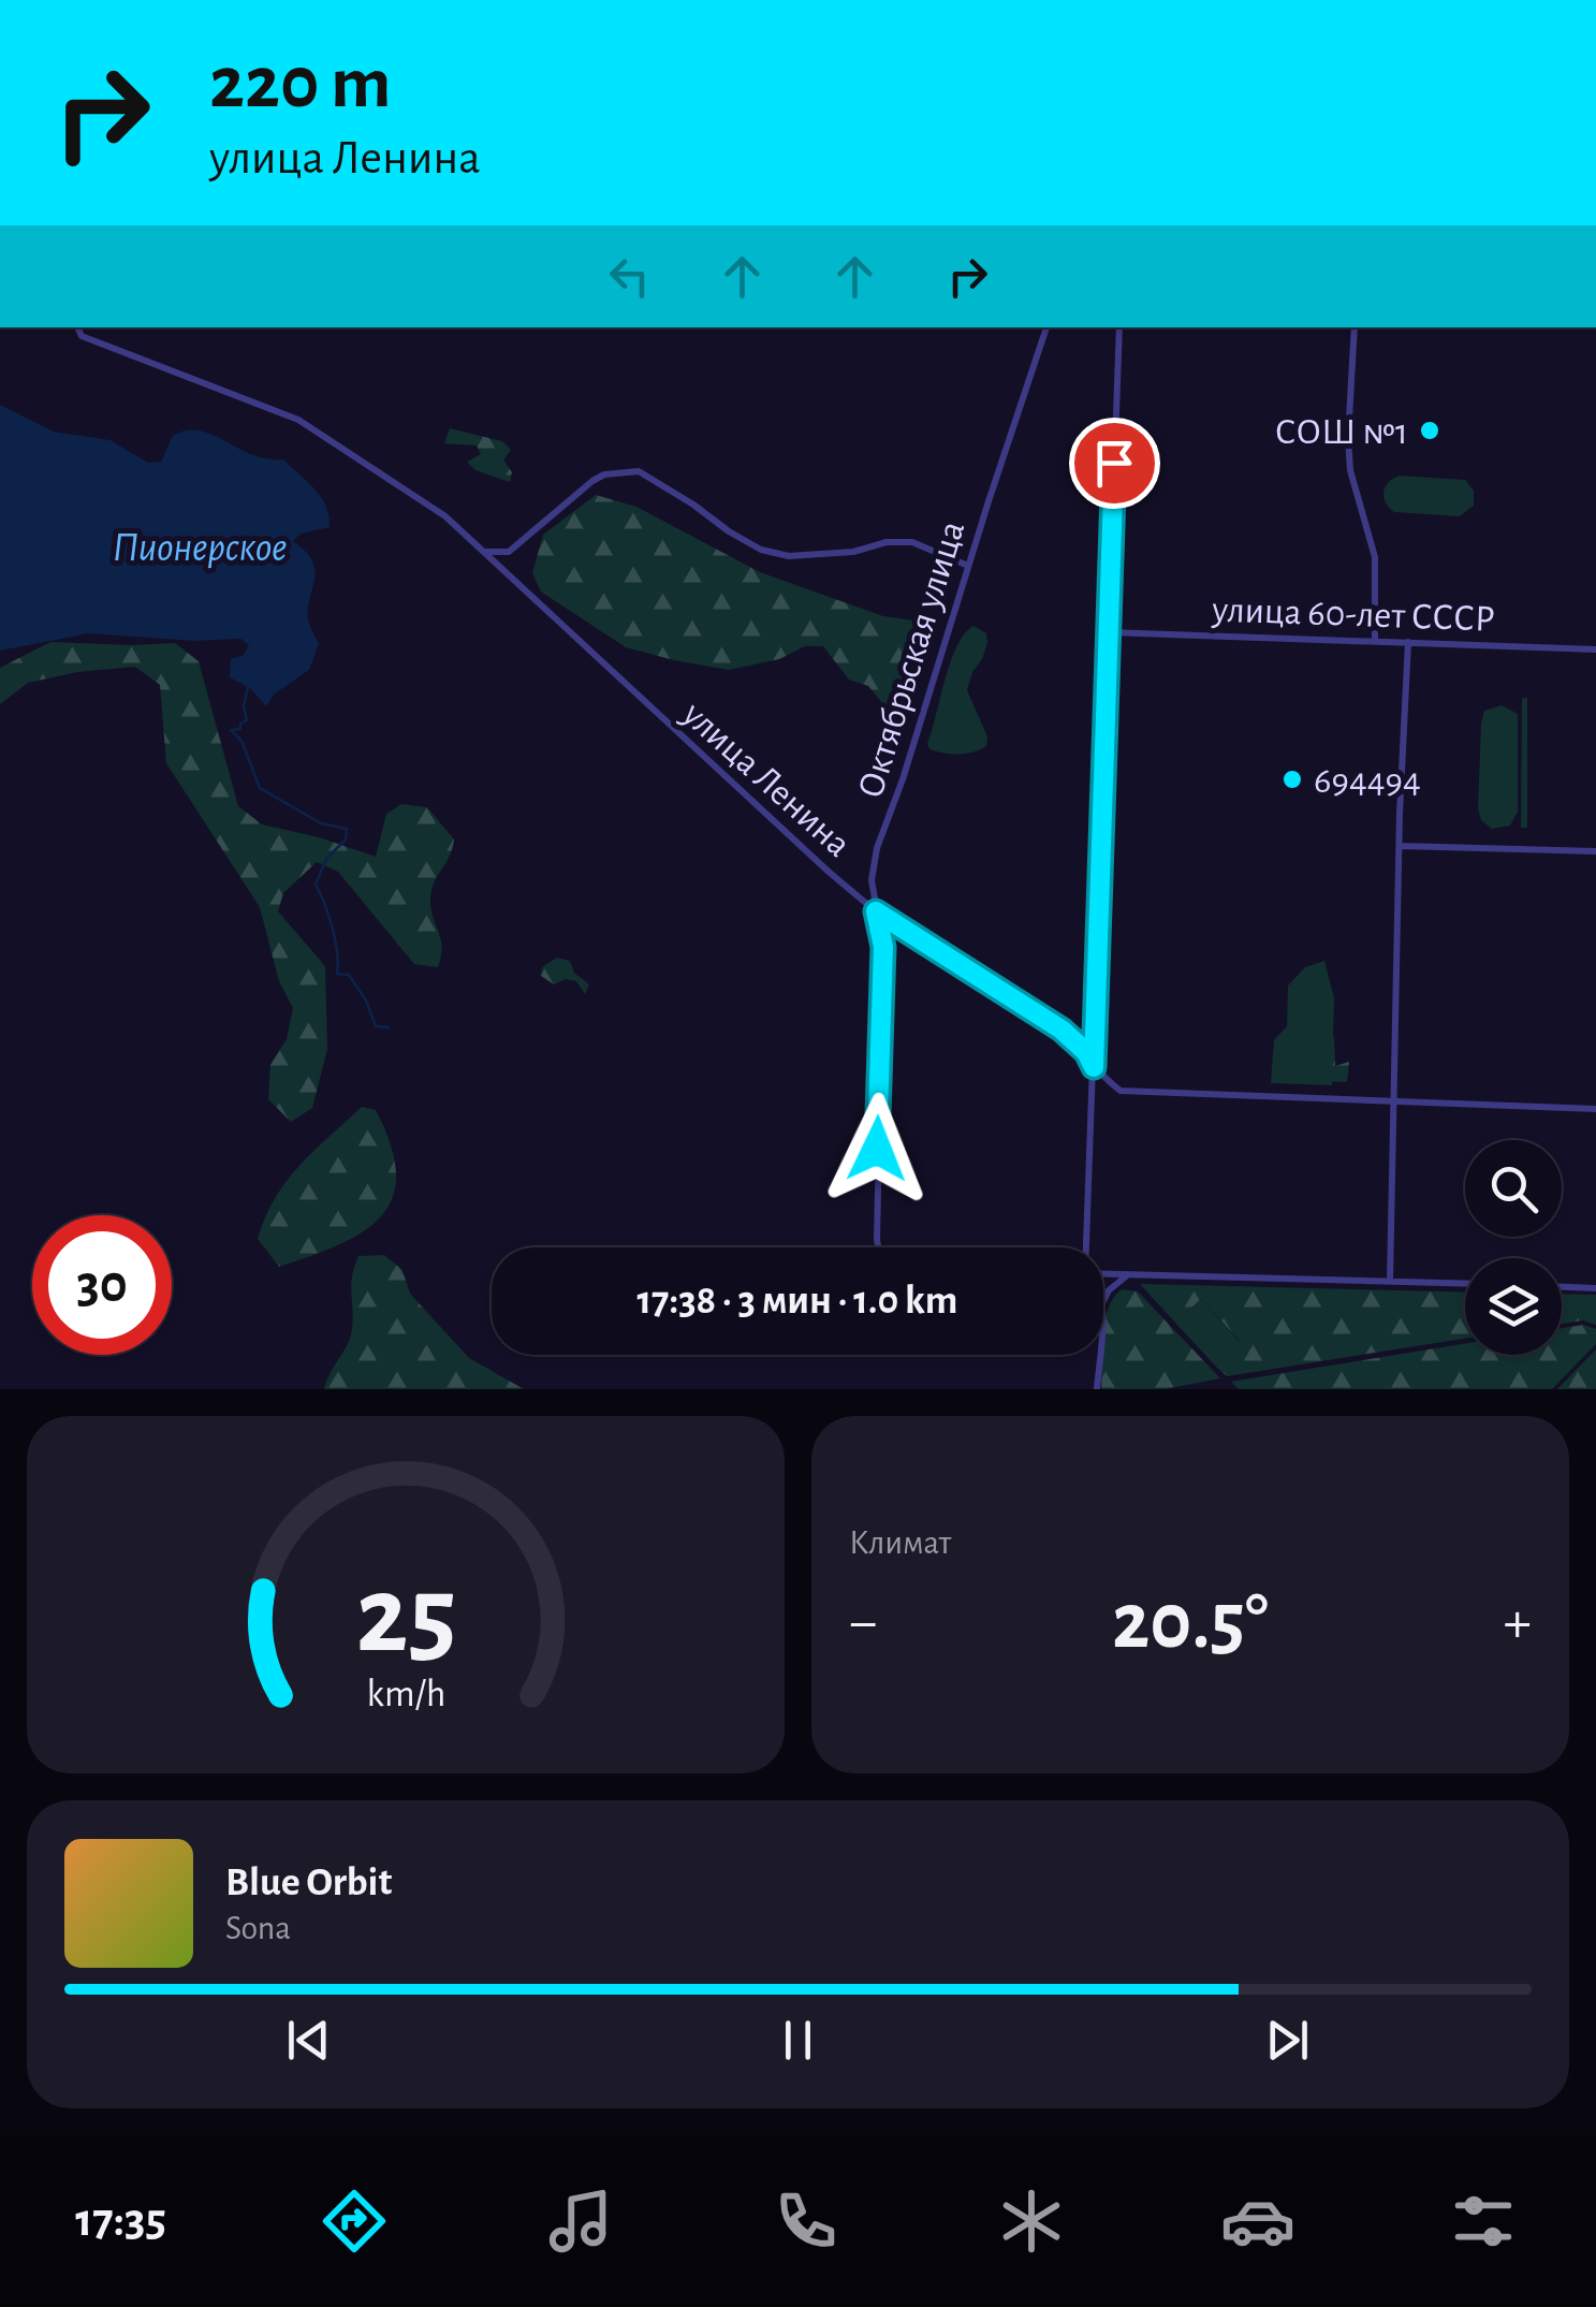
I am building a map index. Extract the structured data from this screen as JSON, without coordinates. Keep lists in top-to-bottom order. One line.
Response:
{"streets":{"street":["улица 60-лет СССР","Октябрьская улица","улица Ленина"]},"crossings":[["Октябрьская улица","улица Ленина"]],"water":["Пионерское"],"places":["СОШ №1","694494"],"page":{"turn":["220 m","улица Ленина"],"limit":"30","trip":"17:38 · 3 мин · 1.0 km","tile":"Климат","heat":["−","20.5°","+"],"song":["Blue Orbit","Sona"],"tabs":"17:35","gauge":["25","km/h"]}}
